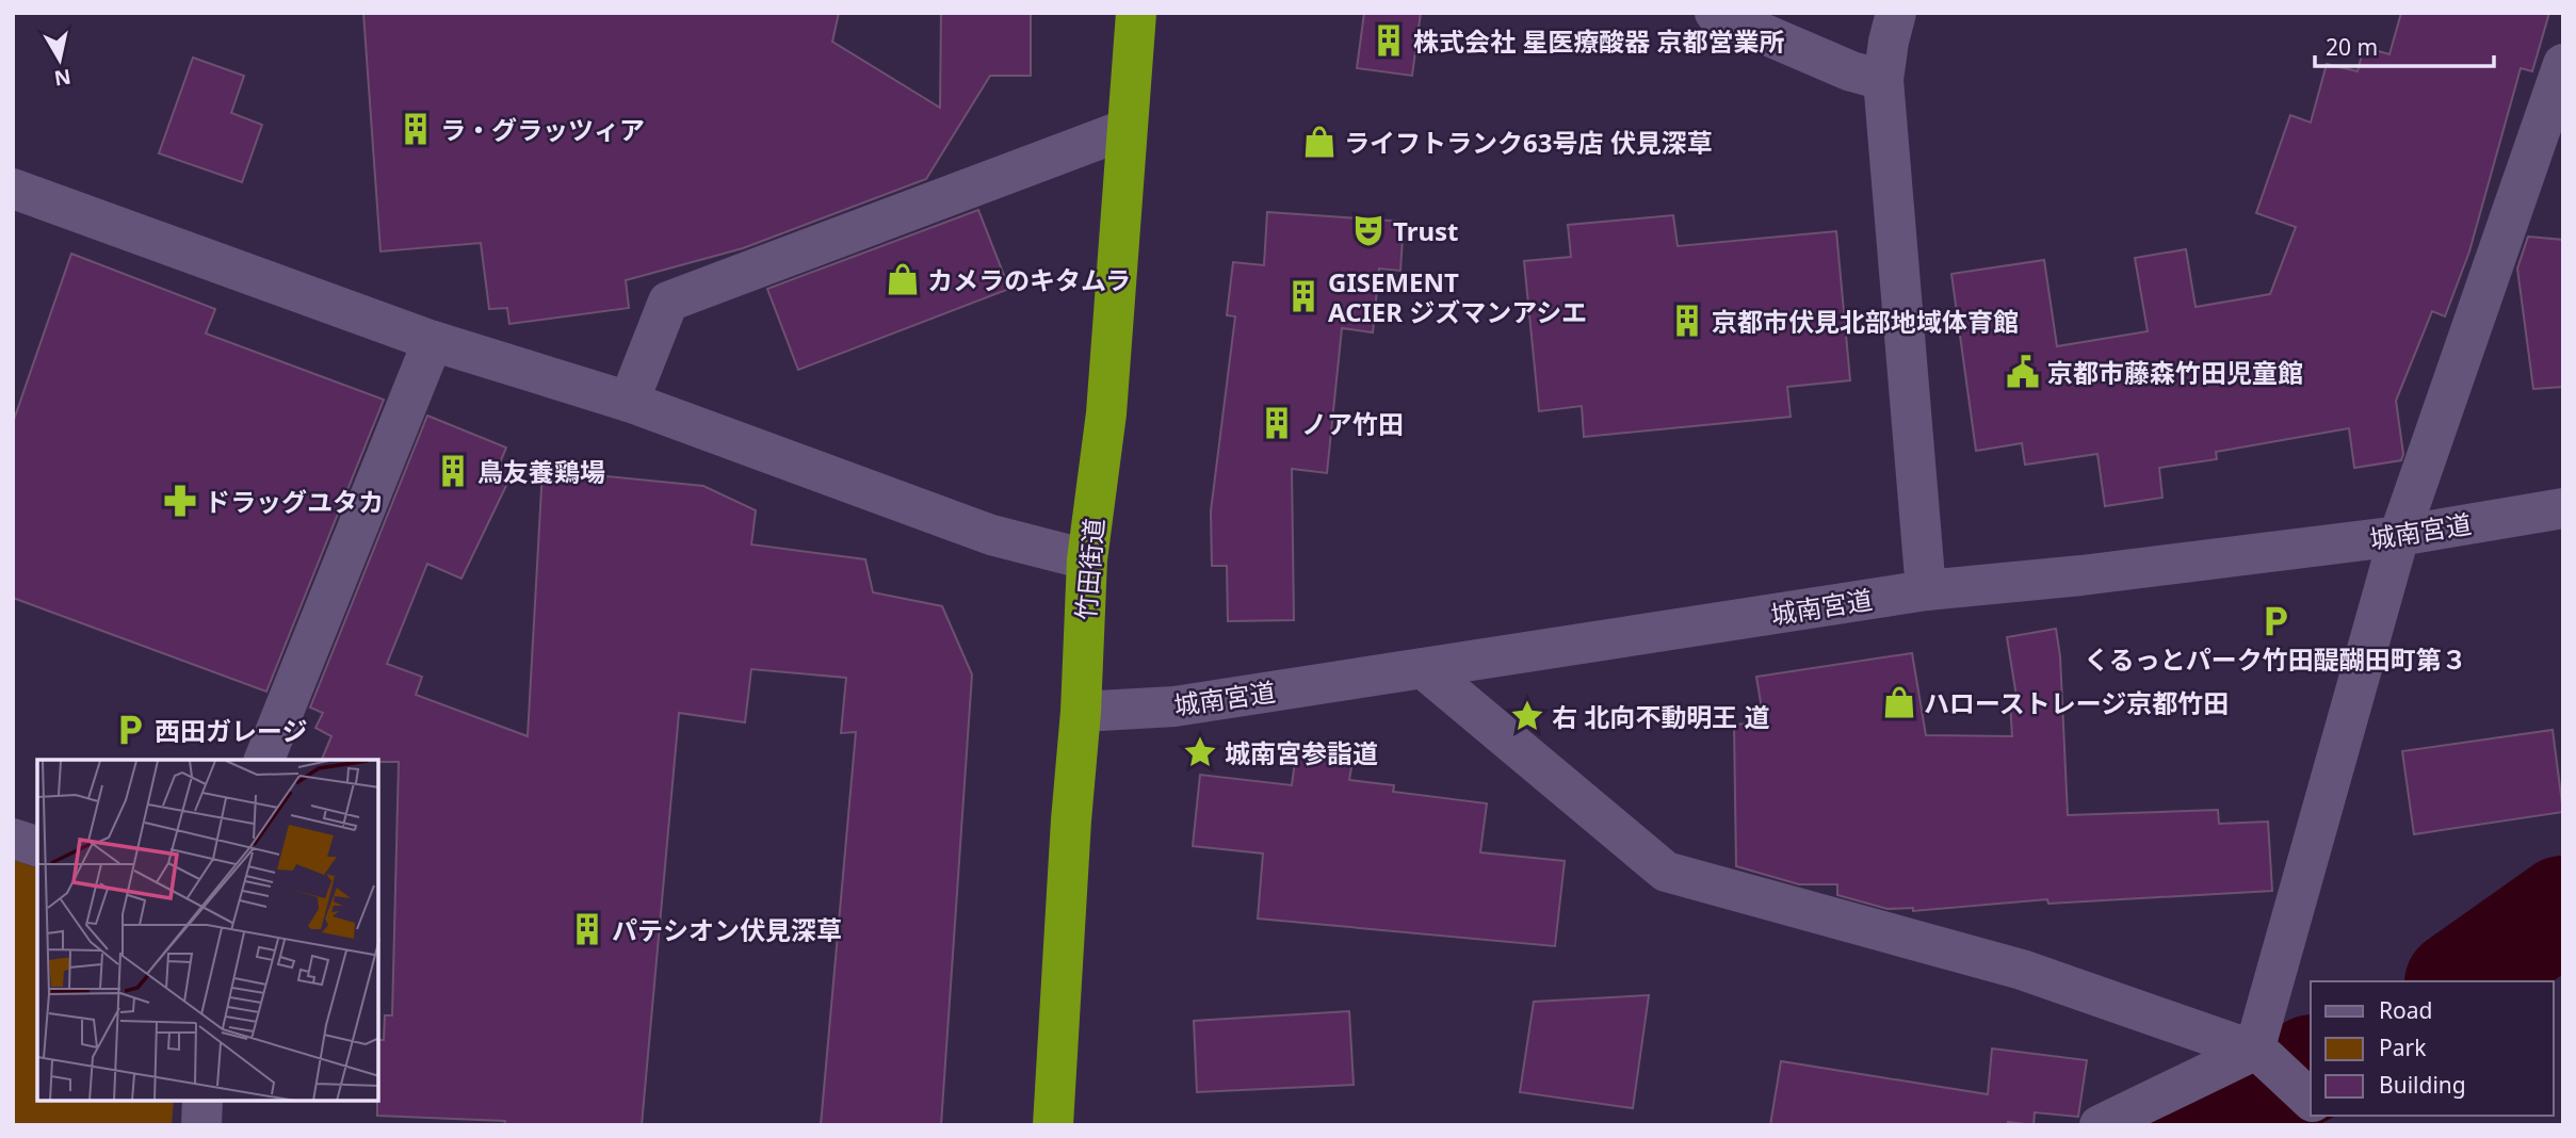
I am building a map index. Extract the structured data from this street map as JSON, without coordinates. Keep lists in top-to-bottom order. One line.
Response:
{"streets":{"highway":["竹田街道"],"street":["城南宮道"]},"crossings":[["城南宮道","竹田街道"]],"places":{"building":["株式会社 星医療酸器 京都営業所","ラ・グラッツィア","GISEMENT ACIER ジズマンアシエ","京都市伏見北部地域体育館","ノア竹田","鳥友養鶏場","パテシオン伏見深草"],"shop":["ライフトランク63号店 伏見深草","カメラのキタムラ","ハローストレージ京都竹田"],"theatre":["Trust"],"public building":["京都市藤森竹田児童館"],"pharmacy":["ドラッグユタカ"],"parking":["くるっとパーク竹田醍醐田町第３","西田ガレージ"],"place":["右 北向不動明王 道","城南宮参詣道"]},"legend":["Road","Park","Building"],"scale_bar":"20 m","north":"bottom"}
